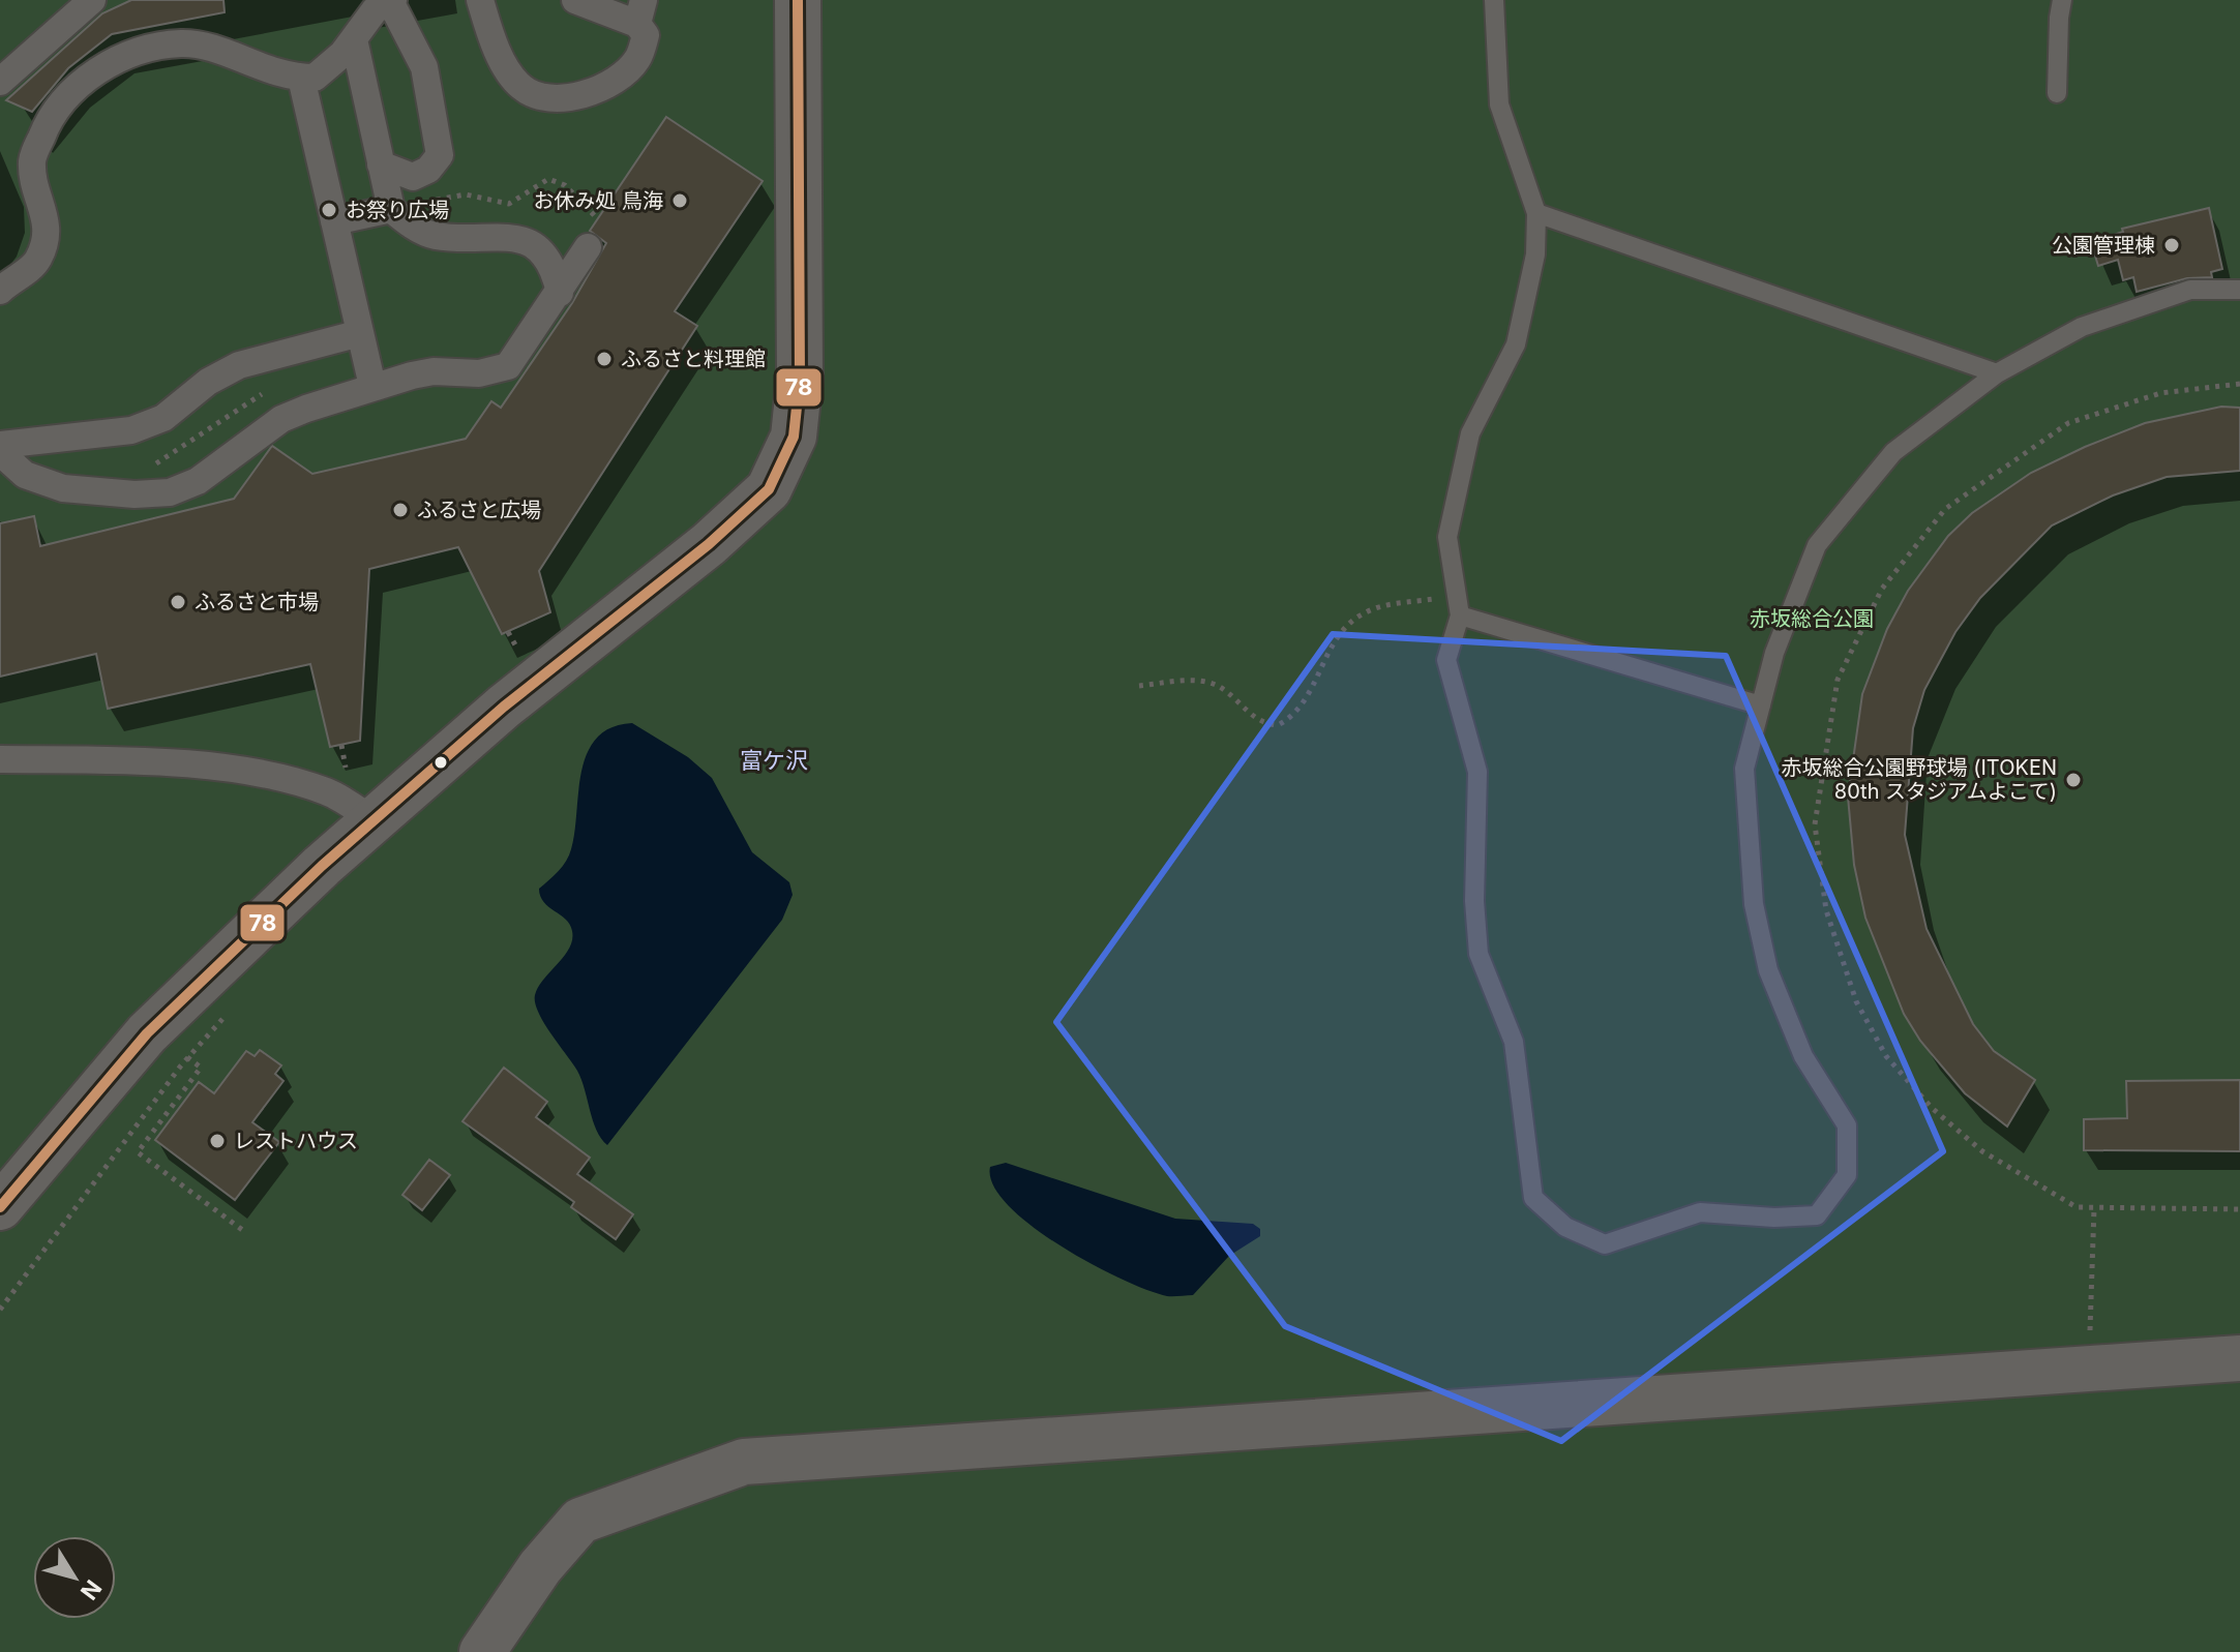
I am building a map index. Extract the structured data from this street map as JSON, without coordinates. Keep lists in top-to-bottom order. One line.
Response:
{"districts":["富ケ沢"],"parks":["赤坂総合公園"],"places":["お休み処 鳥海","お祭り広場","公園管理棟","ふるさと料理館","ふるさと広場","ふるさと市場","赤坂総合公園野球場 (ITOKEN 80th スタジアムよこて)","レストハウス"],"lines":["transit line 78"],"north":"bottom right"}
